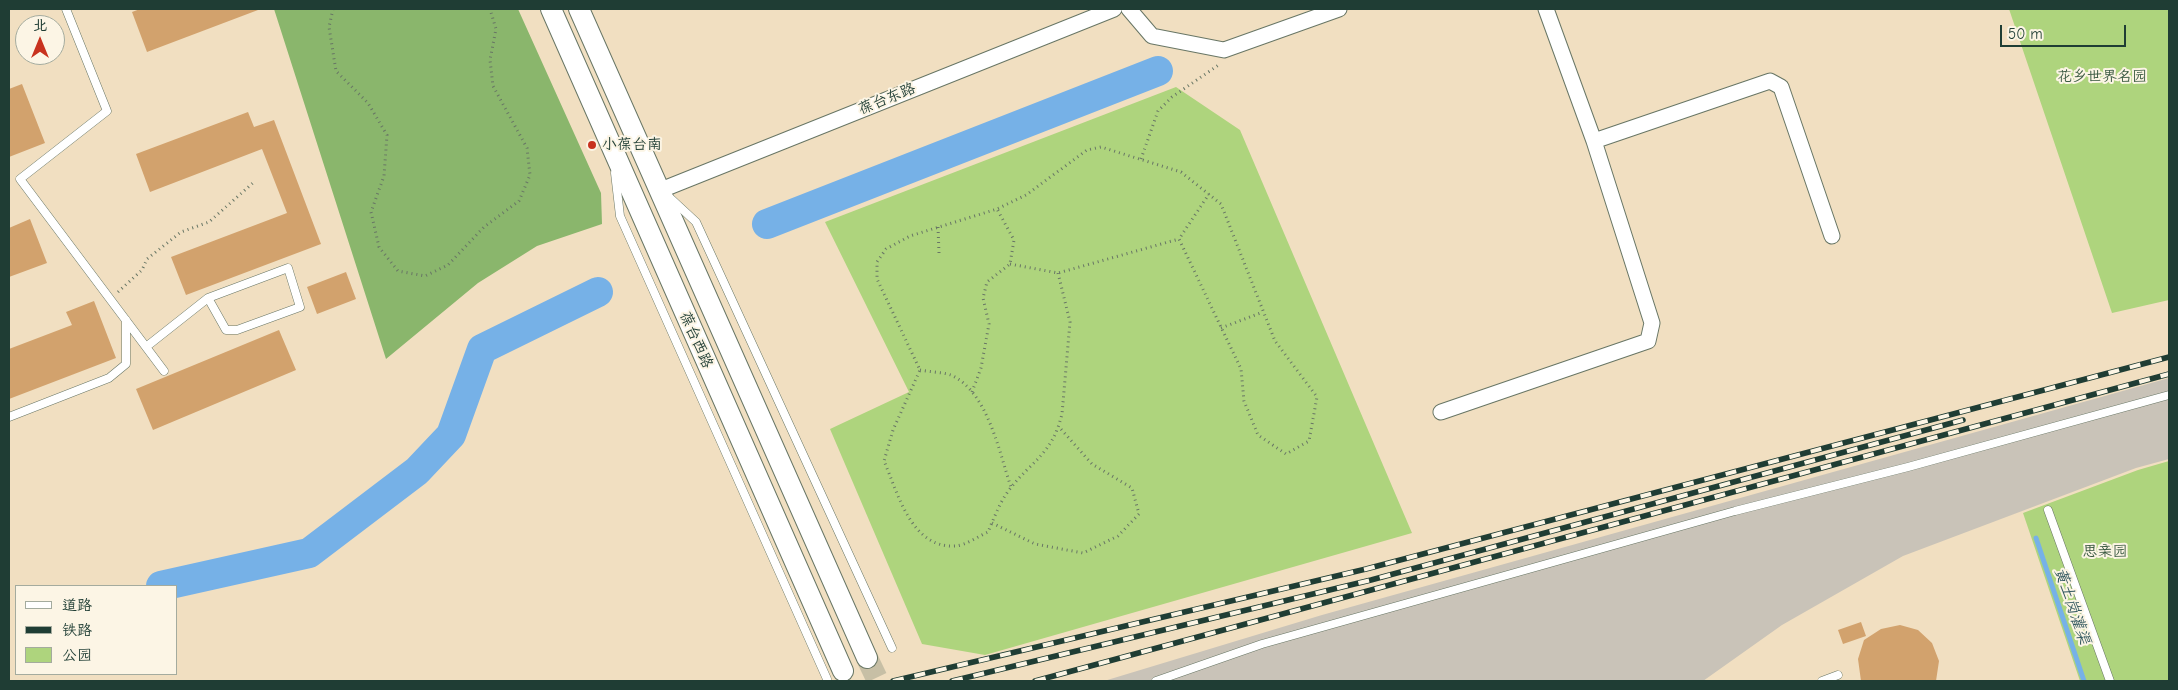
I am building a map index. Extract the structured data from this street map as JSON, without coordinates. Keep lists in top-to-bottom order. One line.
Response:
{"streets":{"street":["葆台东路","葆台西路"]},"crossings":[["葆台东路","葆台西路"]],"water":["黄土岗灌渠"],"parks":["花乡世界名园","思亲园"],"places":["小葆台南"],"legend":["道路","铁路","公园"],"scale_bar":"50 m","north":"top"}
